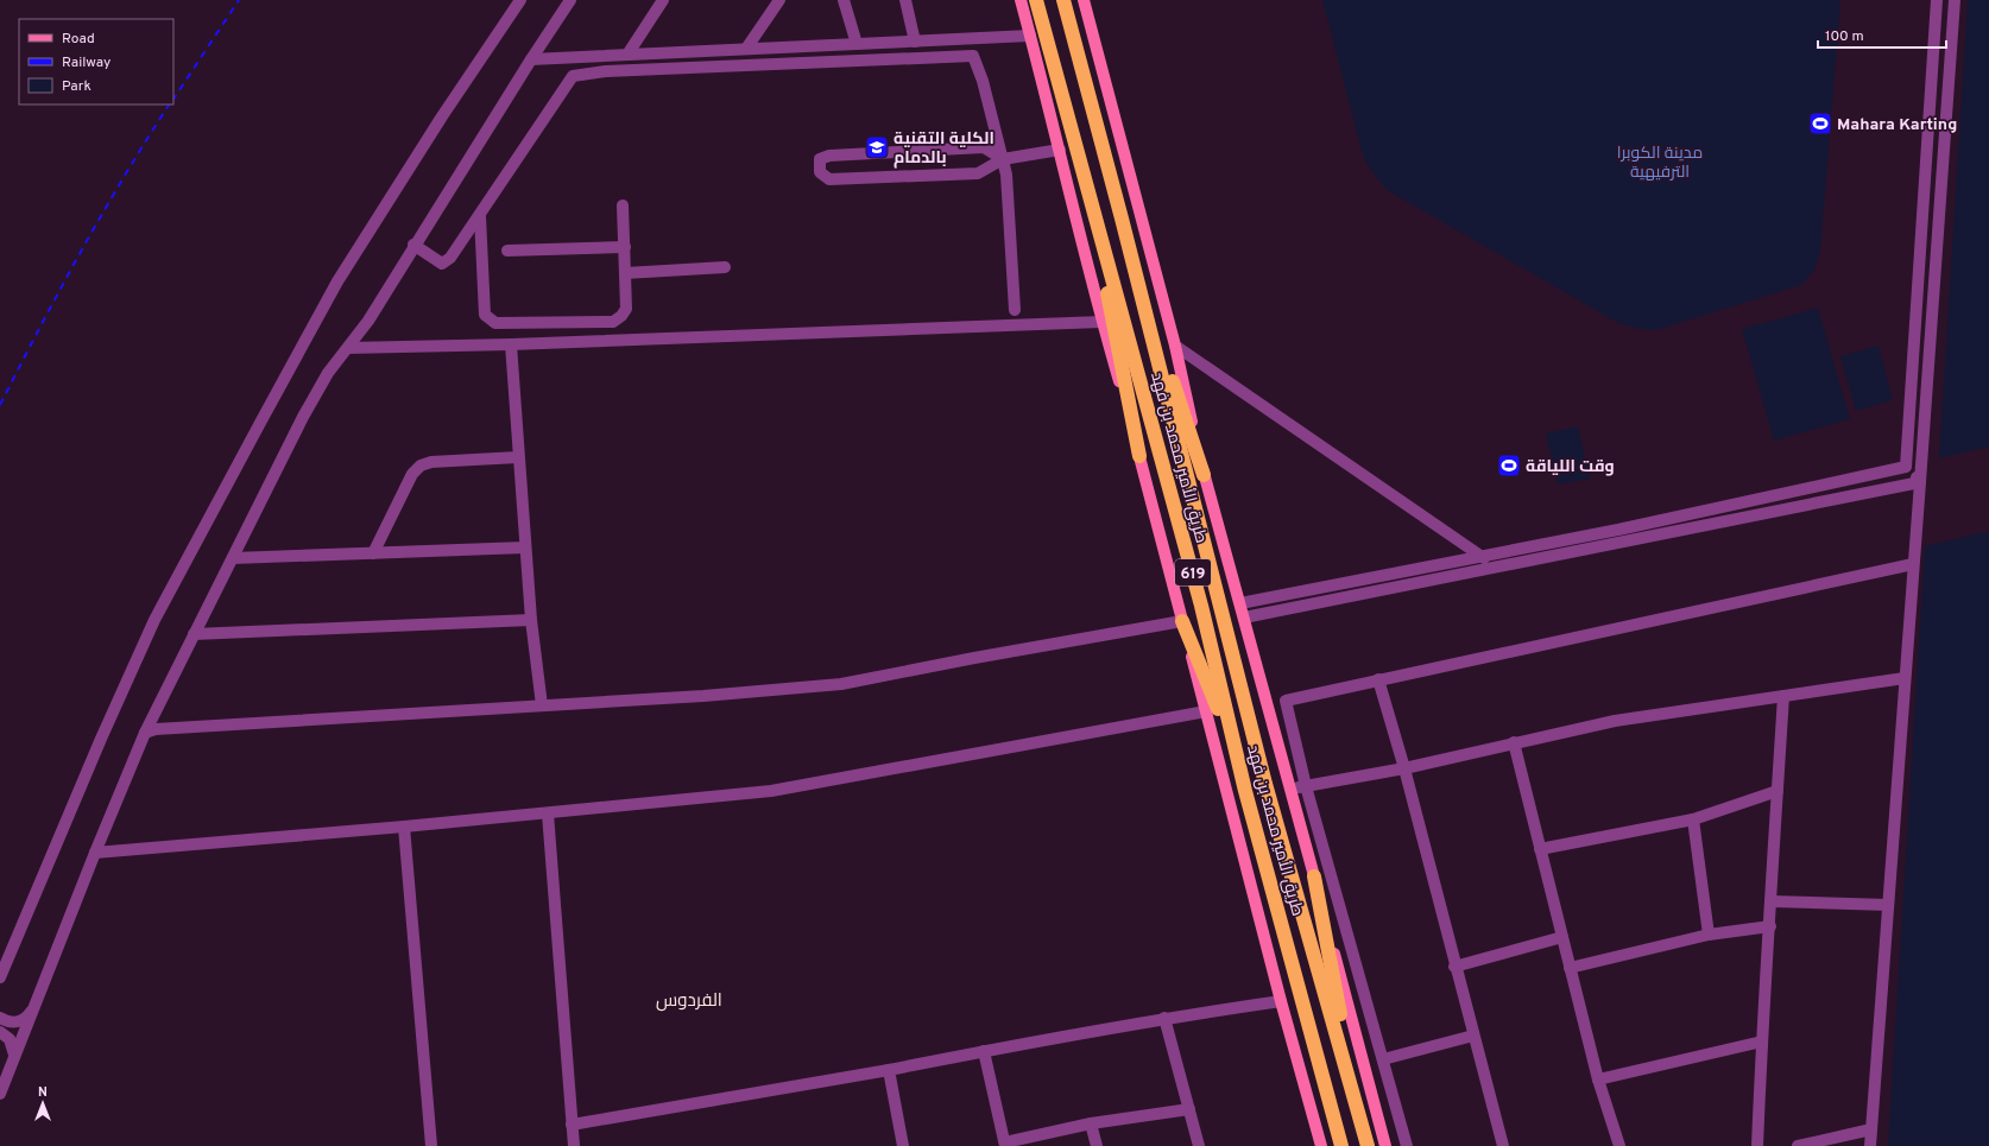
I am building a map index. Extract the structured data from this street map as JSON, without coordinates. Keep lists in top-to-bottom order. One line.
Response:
{"streets":{"highway":["طريق الأمير محمد بن فهد","619"]},"districts":["الفردوس"],"parks":["مدينة الكوبرا الترفيهية"],"places":{"sports":["Mahara Karting","وقت اللياقة"],"school or university":["الكلية التقنية بالدمام"]},"legend":["Road","Railway","Park"],"scale_bar":"100 m","north":"top"}
